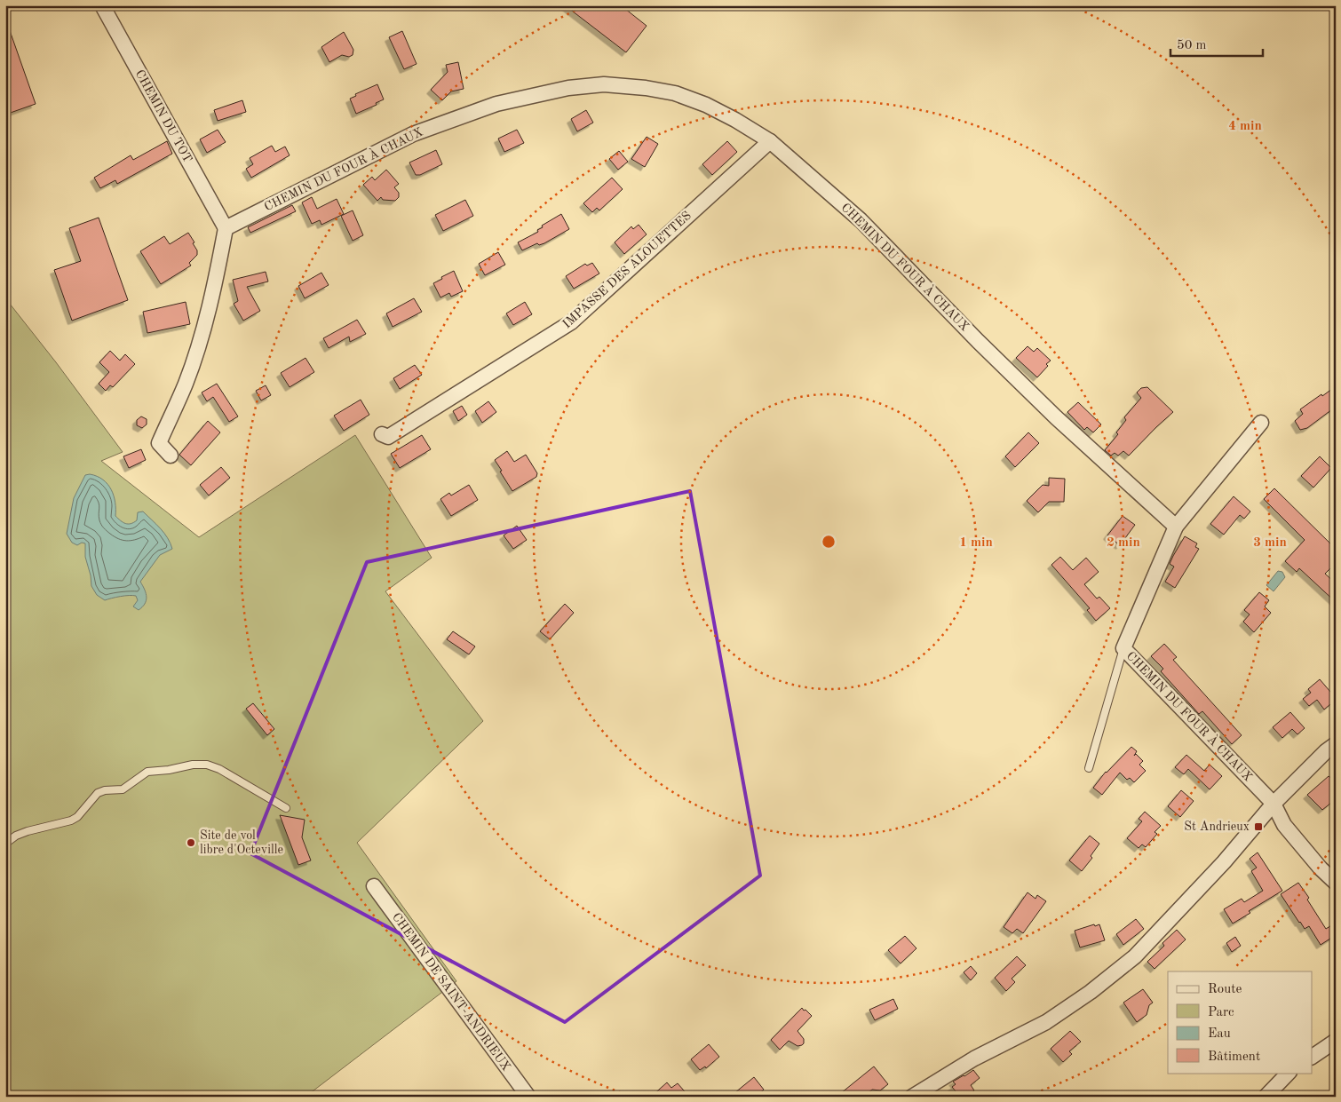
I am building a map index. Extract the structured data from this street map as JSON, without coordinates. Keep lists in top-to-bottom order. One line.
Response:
{"streets":{"street":["CHEMIN DU TOT","CHEMIN DU FOUR À CHAUX","IMPASSE DES ALOUETTES","CHEMIN DE SAINT-ANDRIEUX"]},"crossings":[["CHEMIN DU TOT","CHEMIN DU FOUR À CHAUX"],["CHEMIN DU FOUR À CHAUX","IMPASSE DES ALOUETTES"]],"places":{"transit":["St Andrieux"],"other":["Site de vol libre d'Octeville"]},"legend":["Route","Parc","Eau","Bâtiment"],"scale_bar":"50 m","rings":["4 min","1 min","2 min","3 min"]}
